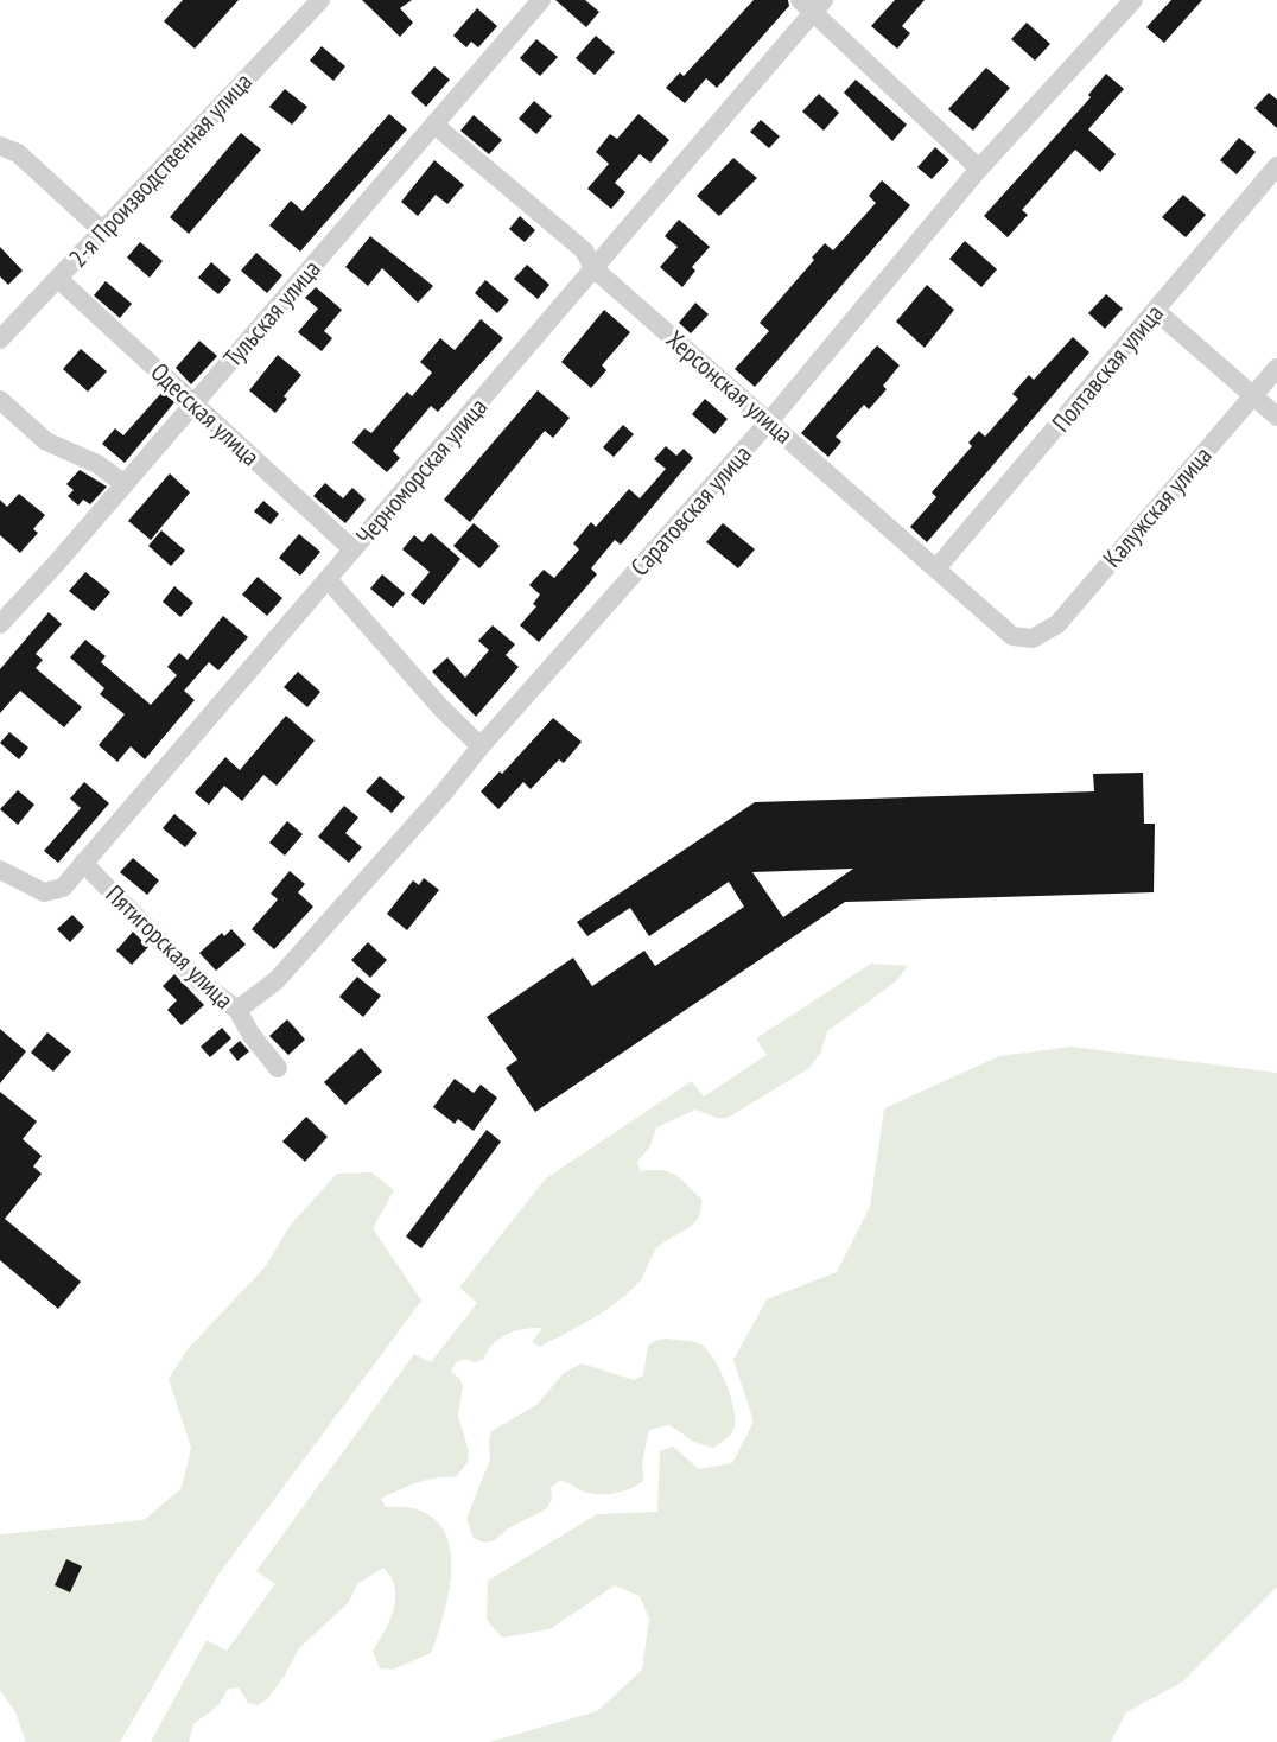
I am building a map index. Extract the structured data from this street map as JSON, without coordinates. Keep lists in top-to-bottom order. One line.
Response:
{"streets":{"street":["2-я Производственная улица","Тульская улица","Полтавская улица","Херсонская улица","Одесская улица","Черноморская улица","Калужская улица","Саратовская улица","Пятигорская улица"]},"crossings":[["2-я Производственная улица","Одесская улица"],["Тульская улица","Херсонская улица"],["Тульская улица","Одесская улица"],["Полтавская улица","Херсонская улица"],["Херсонская улица","Черноморская улица"],["Херсонская улица","Калужская улица"],["Херсонская улица","Саратовская улица"],["Одесская улица","Черноморская улица"],["Черноморская улица","Пятигорская улица"],["Саратовская улица","Пятигорская улица"]]}
